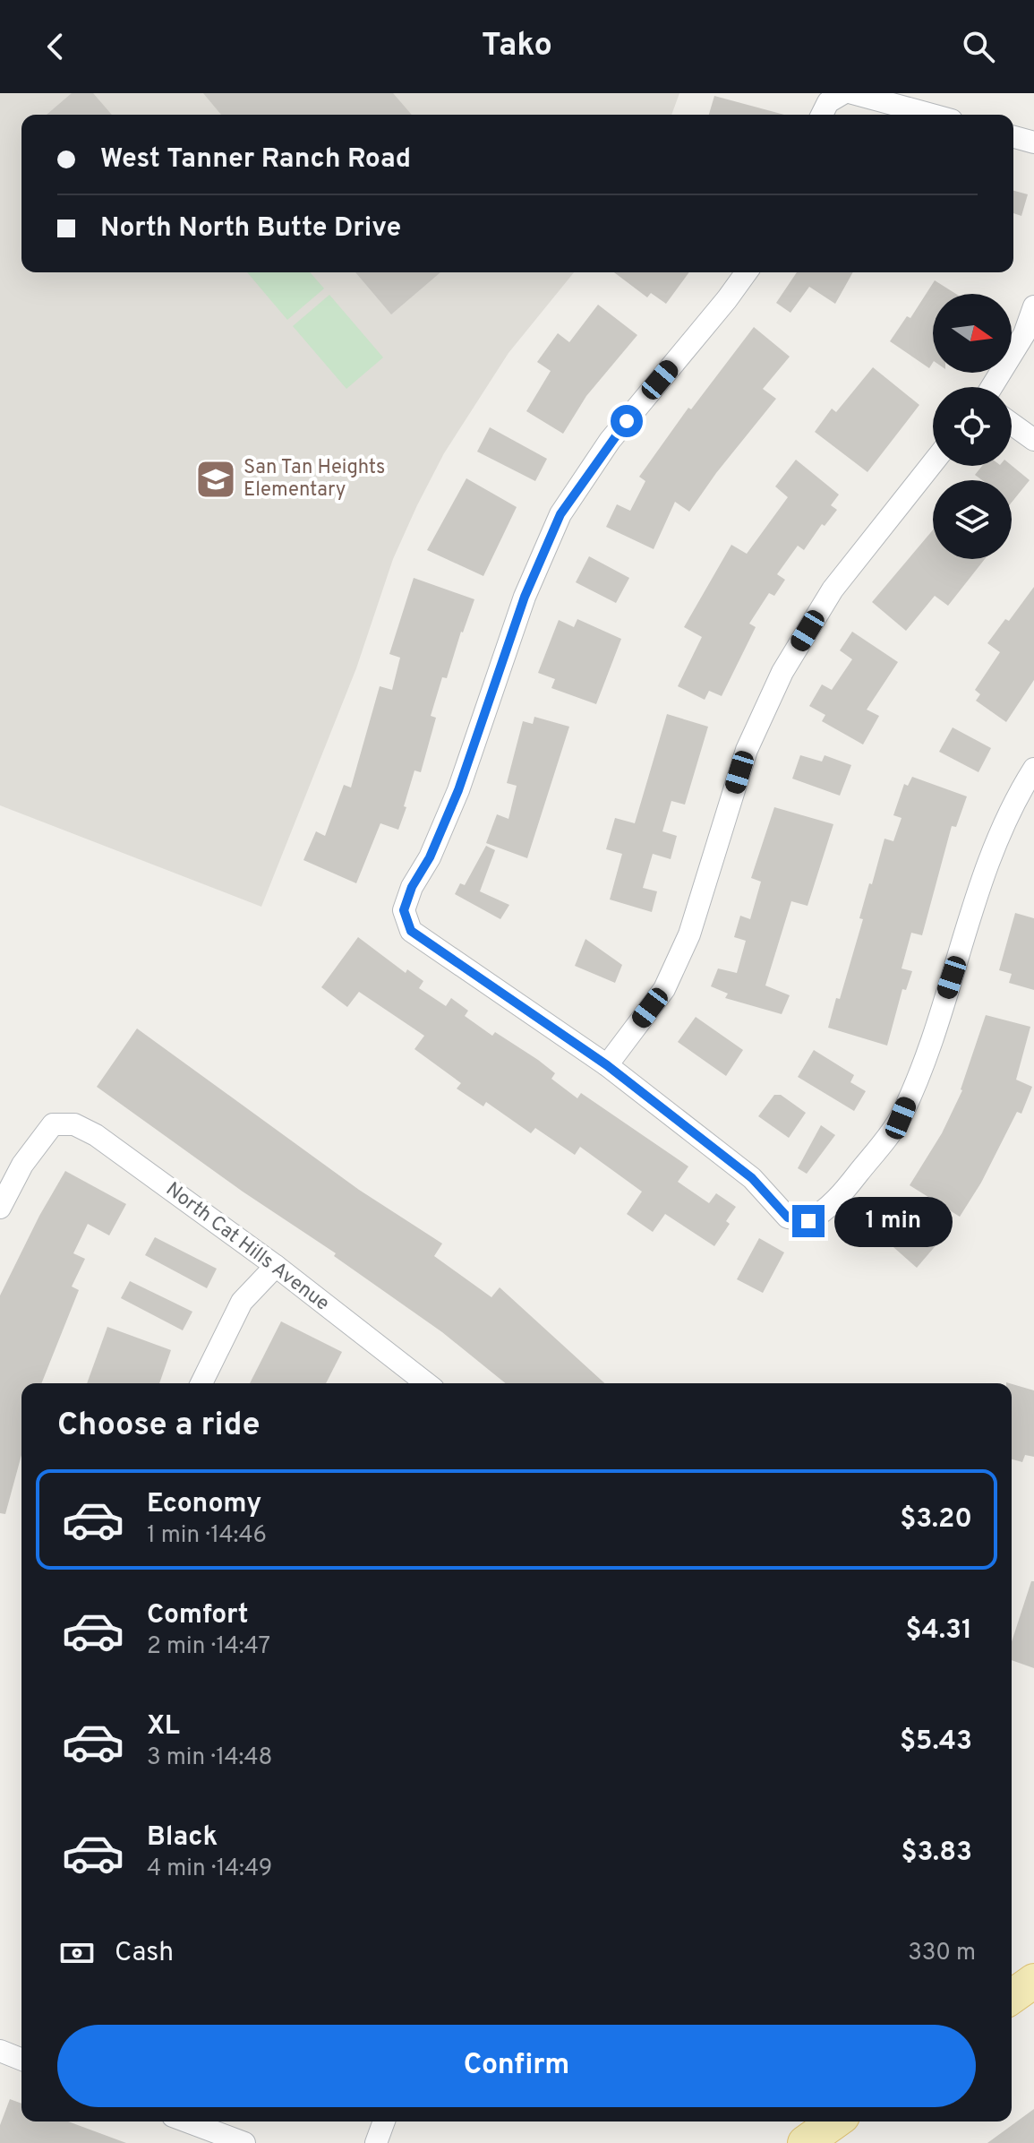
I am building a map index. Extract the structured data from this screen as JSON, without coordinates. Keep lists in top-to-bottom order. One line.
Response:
{"streets":{"street":["North Cat Hills Avenue"]},"places":{"school or university":["San Tan Heights Elementary"]},"north":"right","page":{"header":"Tako","banner":["West Tanner Ranch Road","North North Butte Drive"],"bubble":"1 min","heading":"Choose a ride","list":[{"name":"Economy","note":"1 min · 14:46","value":"$3.20"},{"name":"Comfort","note":"2 min · 14:47","value":"$4.31"},{"name":"XL","note":"3 min · 14:48","value":"$5.43"},{"name":"Black","note":"4 min · 14:49","value":"$3.83"}],"pay":["Cash","330 m"],"buttons":"Confirm"}}
